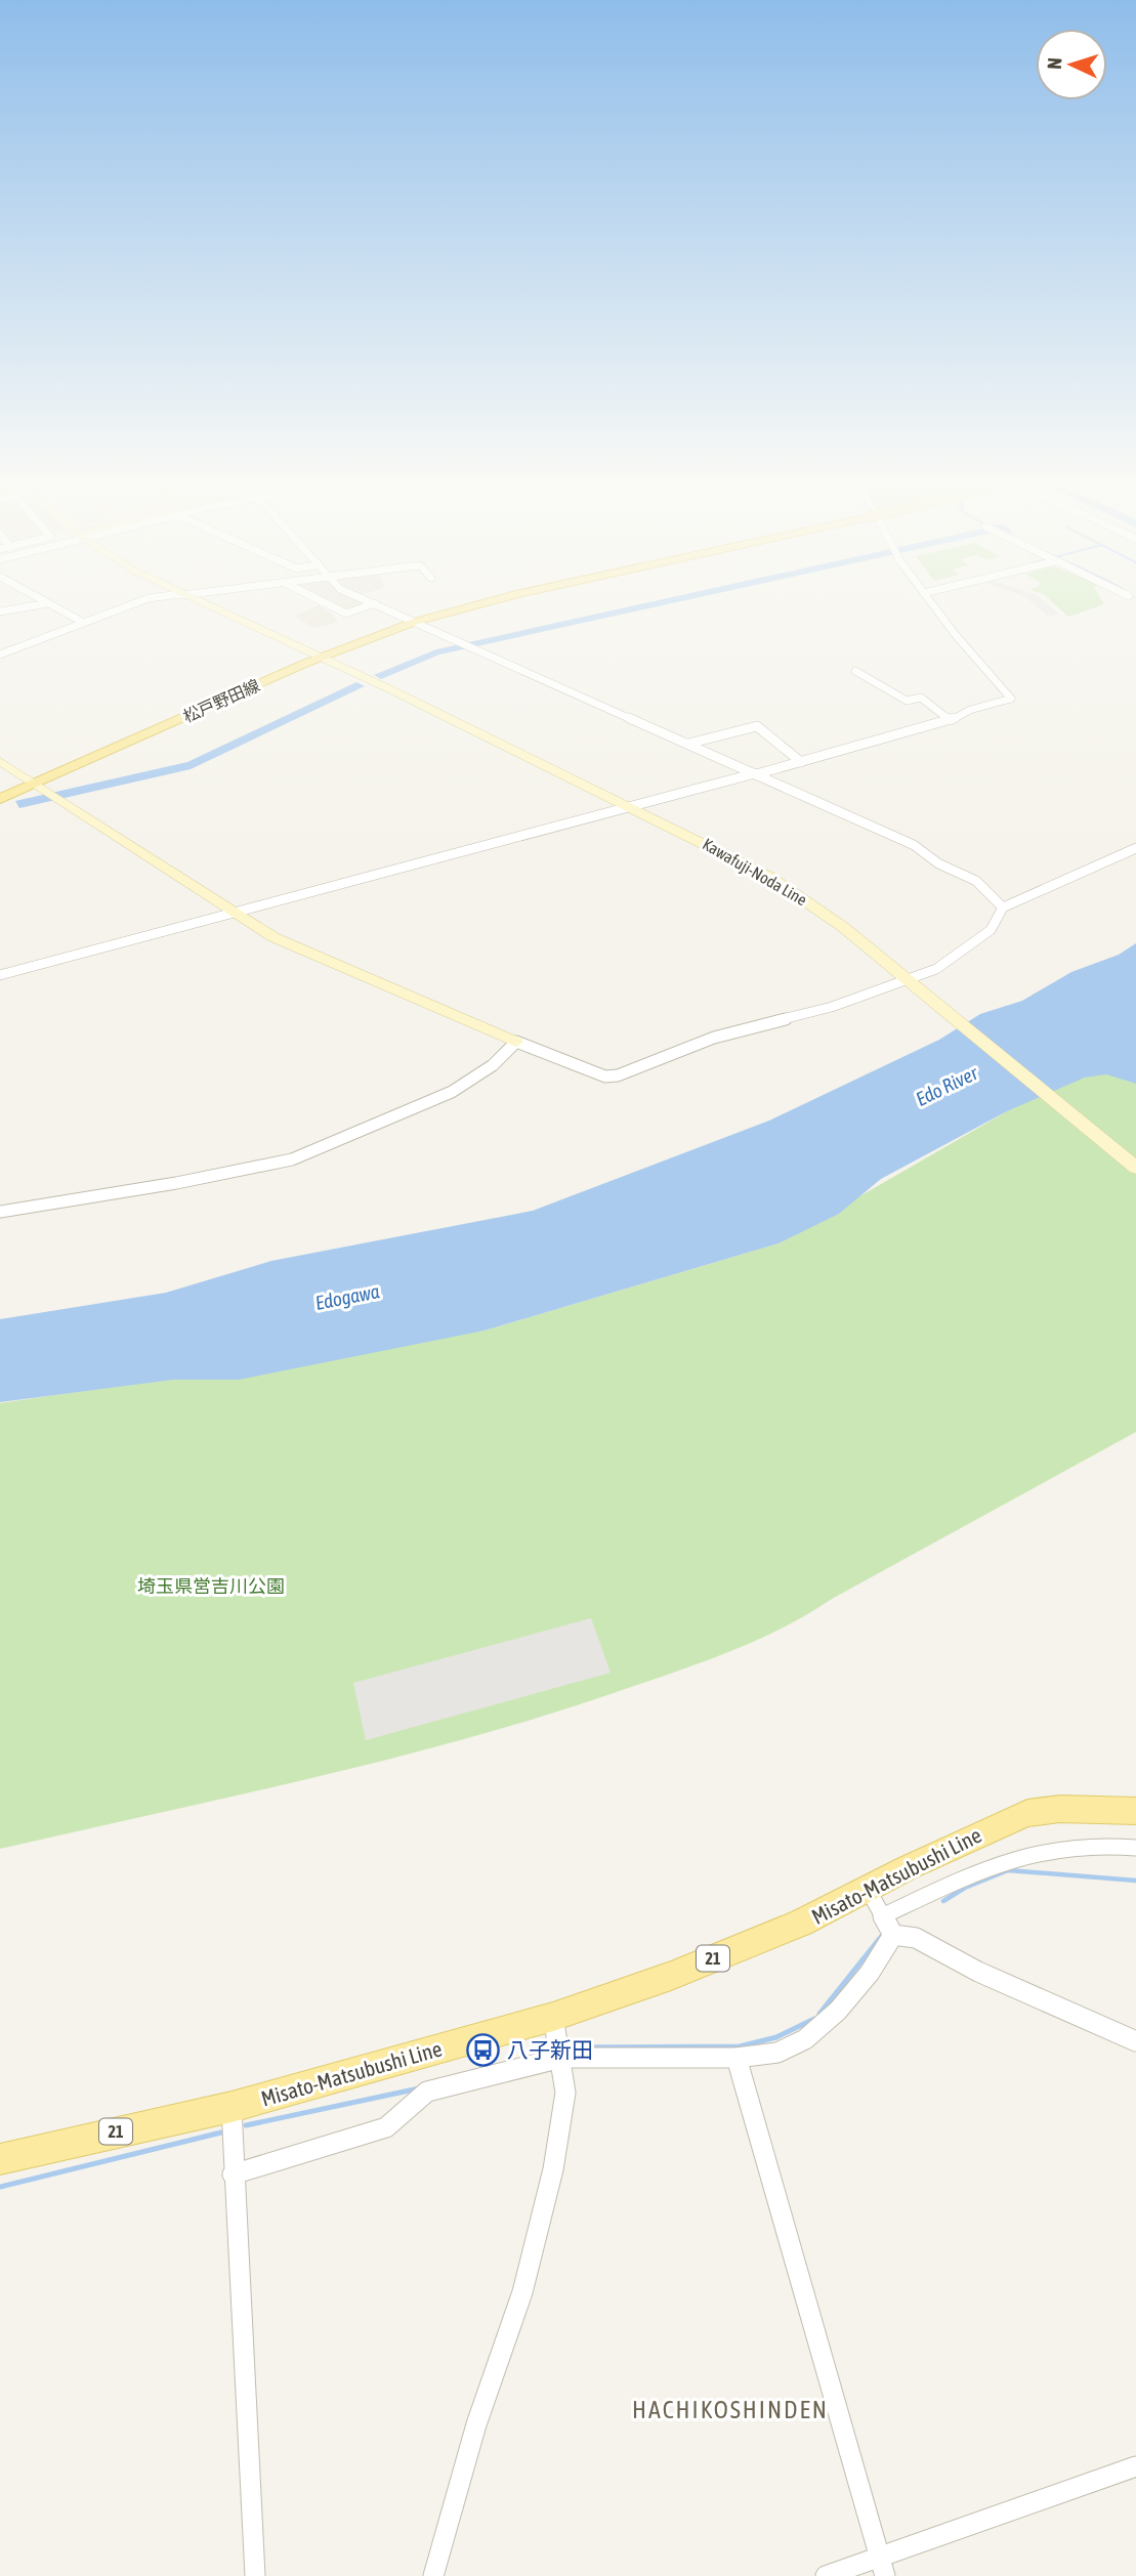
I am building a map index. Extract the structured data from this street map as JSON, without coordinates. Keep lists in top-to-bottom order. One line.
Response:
{"streets":{"main road":["松戸野田線","Misato-Matsubushi Line","21"],"street":["Kawafuji-Noda Line"]},"crossings":[["松戸野田線","Kawafuji-Noda Line"]],"districts":["HACHIKOSHINDEN"],"water":["Edo River","Edogawa"],"parks":["埼玉県営吉川公園"],"places":{"bus stop":["八子新田"]},"north":"left"}
